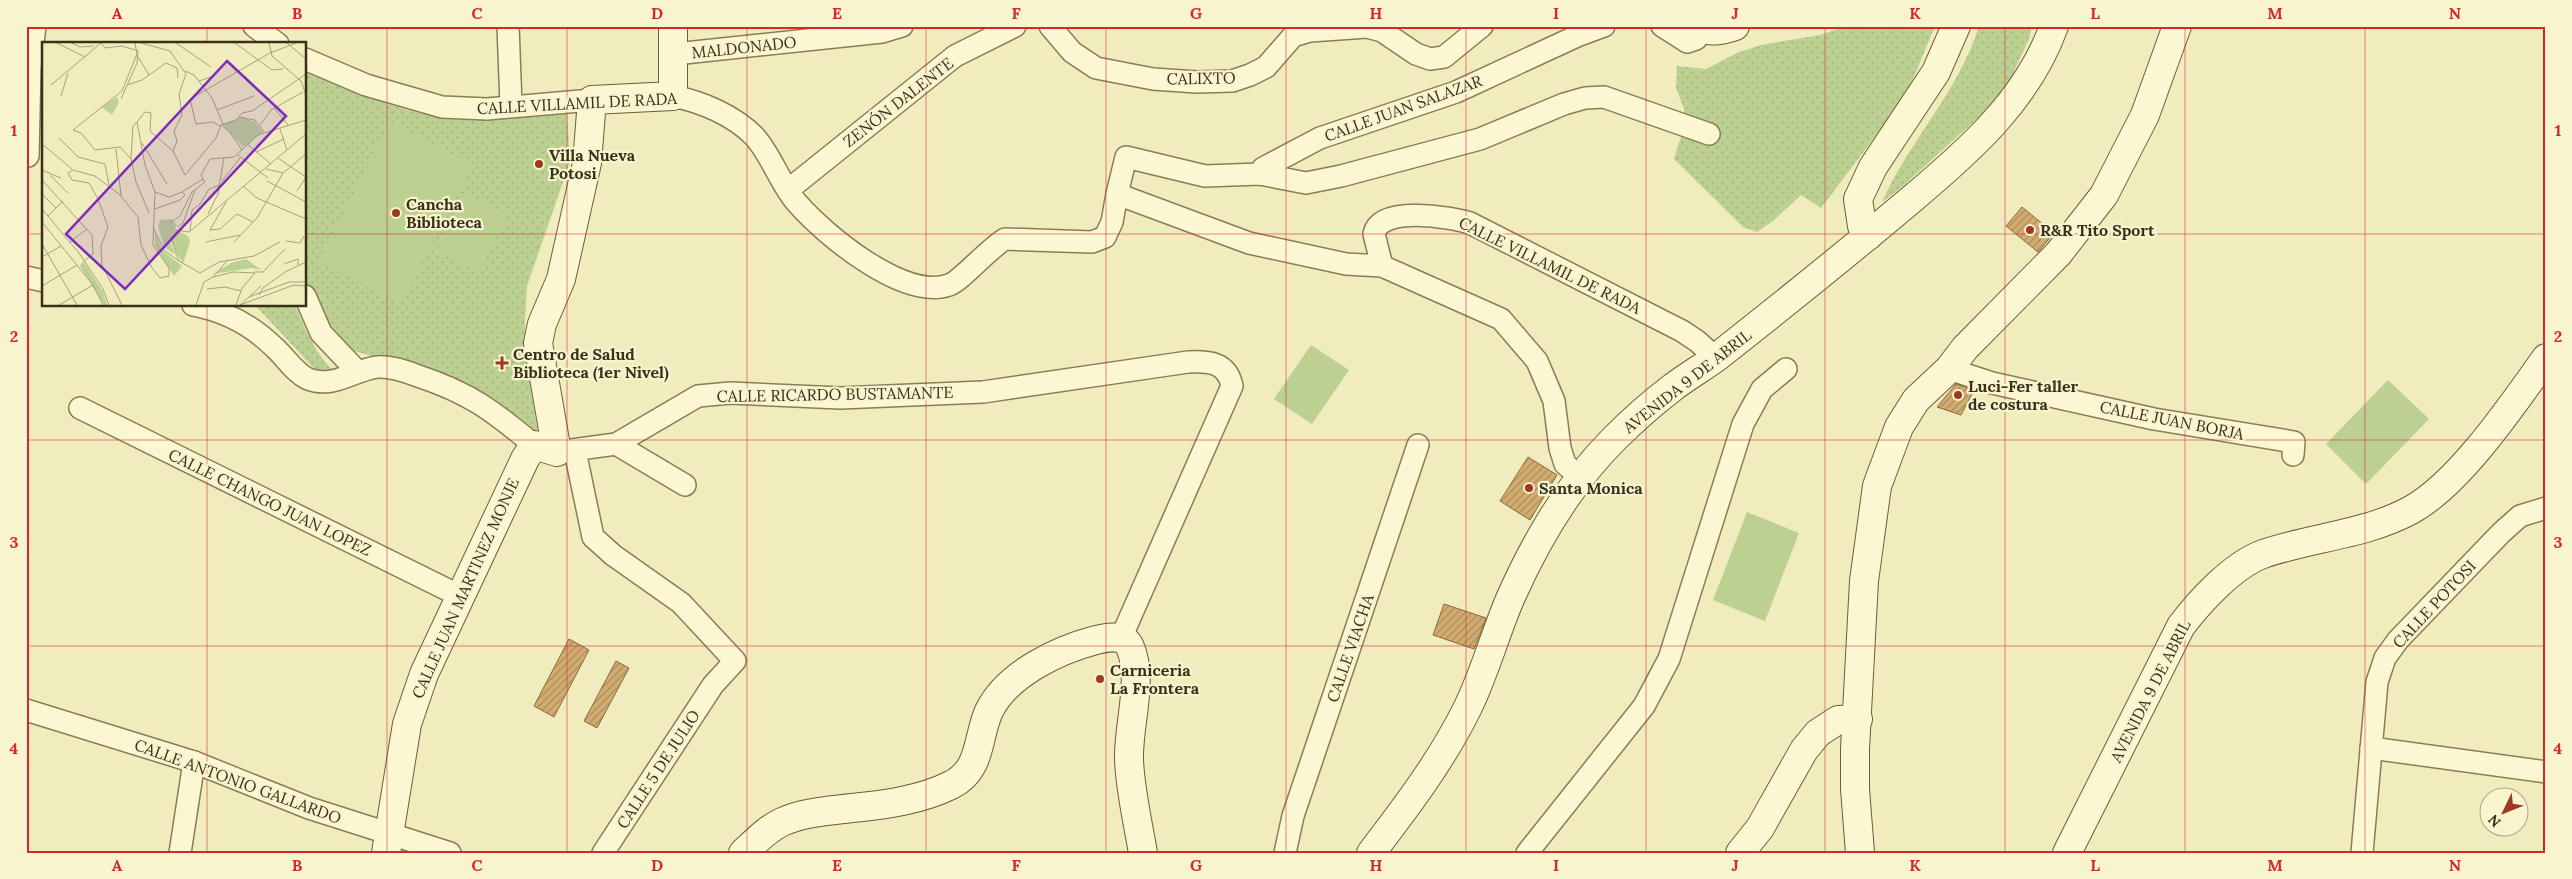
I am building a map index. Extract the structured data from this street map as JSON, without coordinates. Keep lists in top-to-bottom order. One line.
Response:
{"streets":{"main road":["CALLE VILLAMIL DE RADA","AVENIDA 9 DE ABRIL","CALLE JUAN MARTINEZ MONJE"],"street":["MALDONADO","CALIXTO","ZENÓN DALENTE","CALLE JUAN SALAZAR","CALLE RICARDO BUSTAMANTE","CALLE JUAN BORJA","CALLE CHANGO JUAN LOPEZ","CALLE POTOSI","CALLE VIACHA","CALLE 5 DE JULIO","CALLE ANTONIO GALLARDO"]},"crossings":[["ZENÓN DALENTE","CALLE VILLAMIL DE RADA"],["CALLE VILLAMIL DE RADA","AVENIDA 9 DE ABRIL"],["CALLE RICARDO BUSTAMANTE","CALLE JUAN MARTINEZ MONJE"],["CALLE RICARDO BUSTAMANTE","CALLE 5 DE JULIO"],["CALLE CHANGO JUAN LOPEZ","CALLE JUAN MARTINEZ MONJE"],["CALLE JUAN MARTINEZ MONJE","CALLE 5 DE JULIO"],["CALLE JUAN MARTINEZ MONJE","CALLE ANTONIO GALLARDO"]],"places":{"other":["Villa Nueva Potosi","Cancha Biblioteca","R&R Tito Sport","Luci-Fer taller de costura","Santa Monica","Carniceria La Frontera"],"health":["Centro de Salud Biblioteca (1er Nivel)"]},"north":"bottom left","grid":{"columns":["A","B","C","D","E","F","G","H","I","J","K","L","M","N"],"rows":["1","2","3","4"]}}
